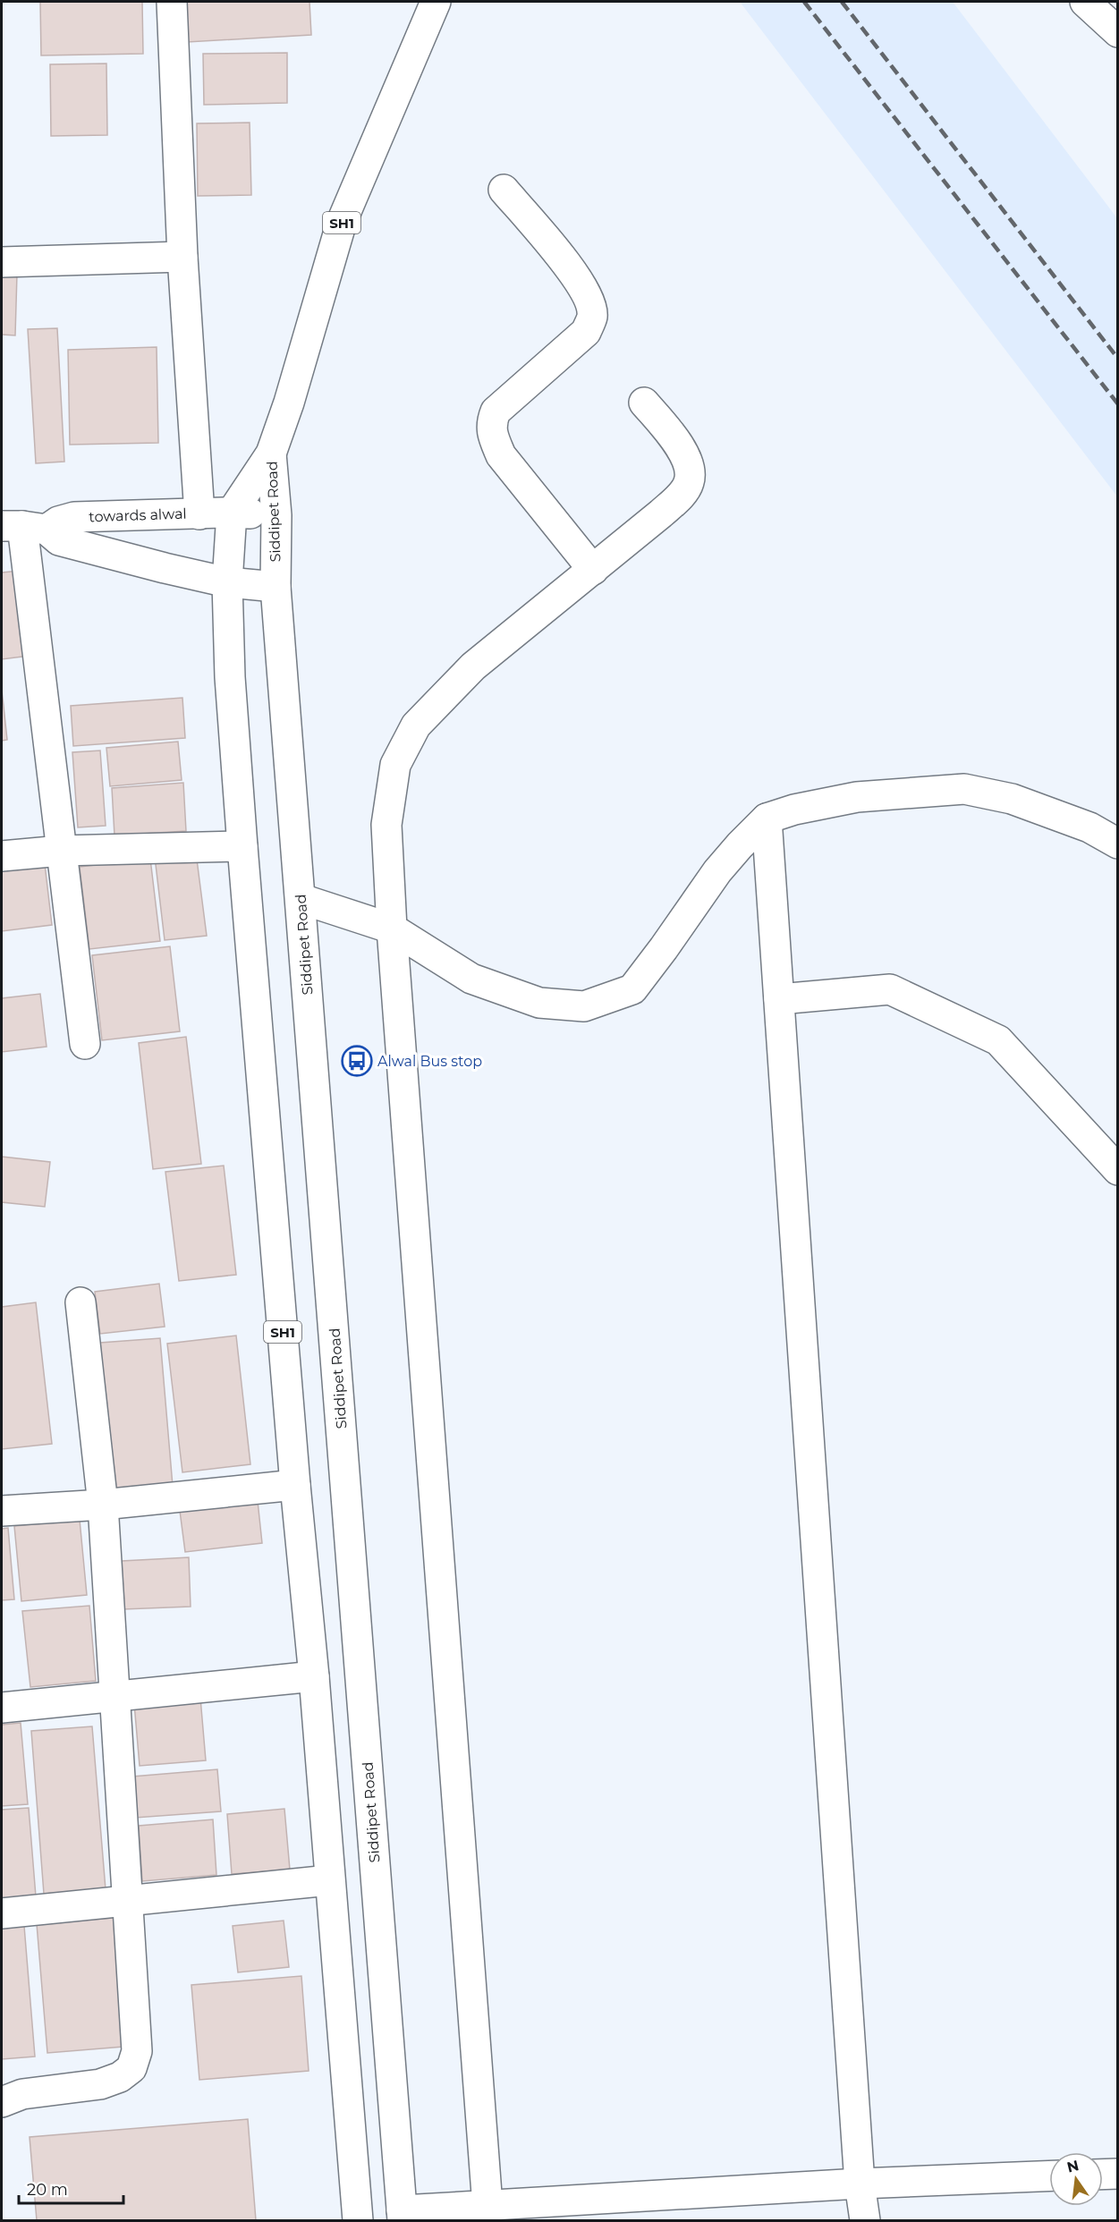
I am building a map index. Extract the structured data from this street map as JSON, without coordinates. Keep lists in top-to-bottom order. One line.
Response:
{"streets":{"main road":["SH1","Siddipet Road","towards alwal"]},"crossings":[["SH1","Siddipet Road"],["SH1","towards alwal"],["Siddipet Road","towards alwal"]],"places":{"bus stop":["Alwal Bus stop"]},"scale_bar":"20 m","north":"top"}
